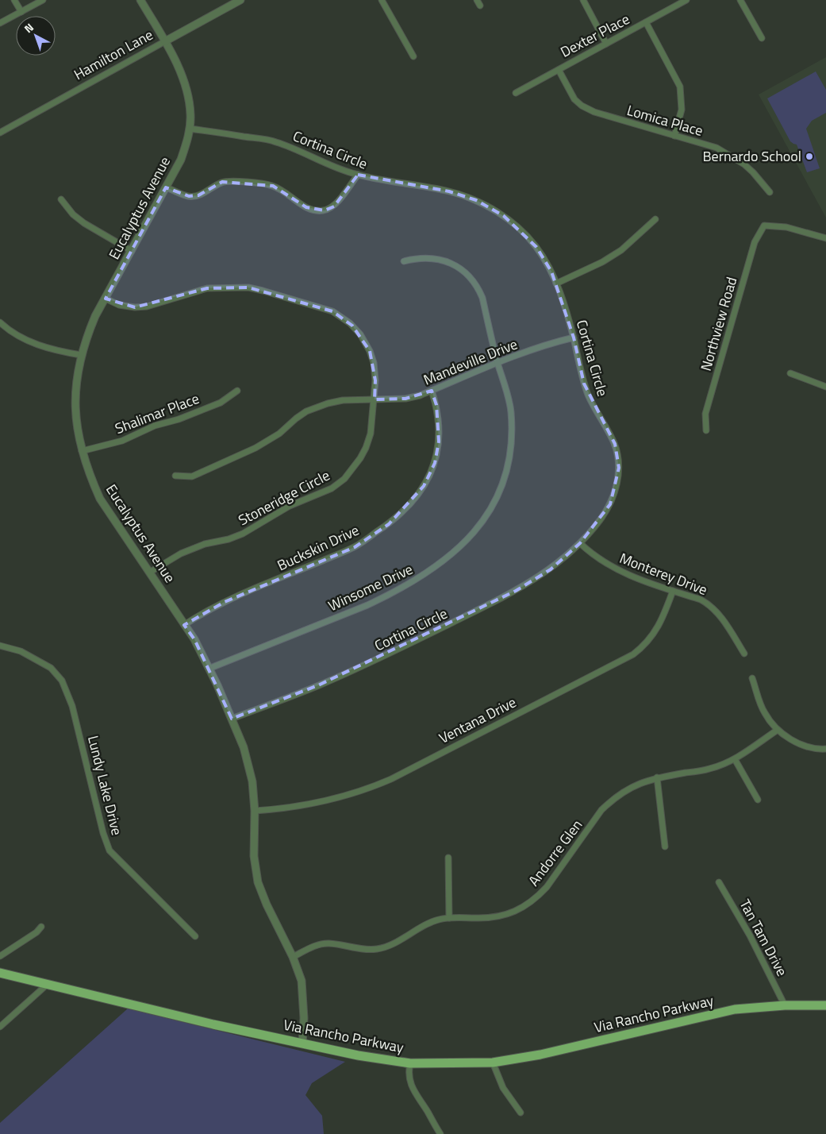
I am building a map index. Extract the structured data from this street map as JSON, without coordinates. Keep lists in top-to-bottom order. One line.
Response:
{"streets":{"main road":["Via Rancho Parkway"],"street":["Dexter Place","Hamilton Lane","Lomica Place","Cortina Circle","Eucalyptus Avenue","Northview Road","Mandeville Drive","Shalimar Place","Stoneridge Circle","Buckskin Drive","Monterey Drive","Winsome Drive","Ventana Drive","Lundy Lake Drive","Andorre Glen","Tan Tam Drive"]},"crossings":[["Dexter Place","Lomica Place"],["Hamilton Lane","Eucalyptus Avenue"],["Cortina Circle","Eucalyptus Avenue"],["Cortina Circle","Mandeville Drive"],["Cortina Circle","Monterey Drive"],["Eucalyptus Avenue","Shalimar Place"],["Eucalyptus Avenue","Stoneridge Circle"],["Eucalyptus Avenue","Buckskin Drive"],["Eucalyptus Avenue","Winsome Drive"],["Eucalyptus Avenue","Ventana Drive"],["Eucalyptus Avenue","Andorre Glen"],["Eucalyptus Avenue","Via Rancho Parkway"],["Mandeville Drive","Stoneridge Circle"],["Mandeville Drive","Buckskin Drive"],["Mandeville Drive","Winsome Drive"],["Monterey Drive","Ventana Drive"],["Tan Tam Drive","Via Rancho Parkway"]],"places":["Bernardo School"],"north":"top left"}
